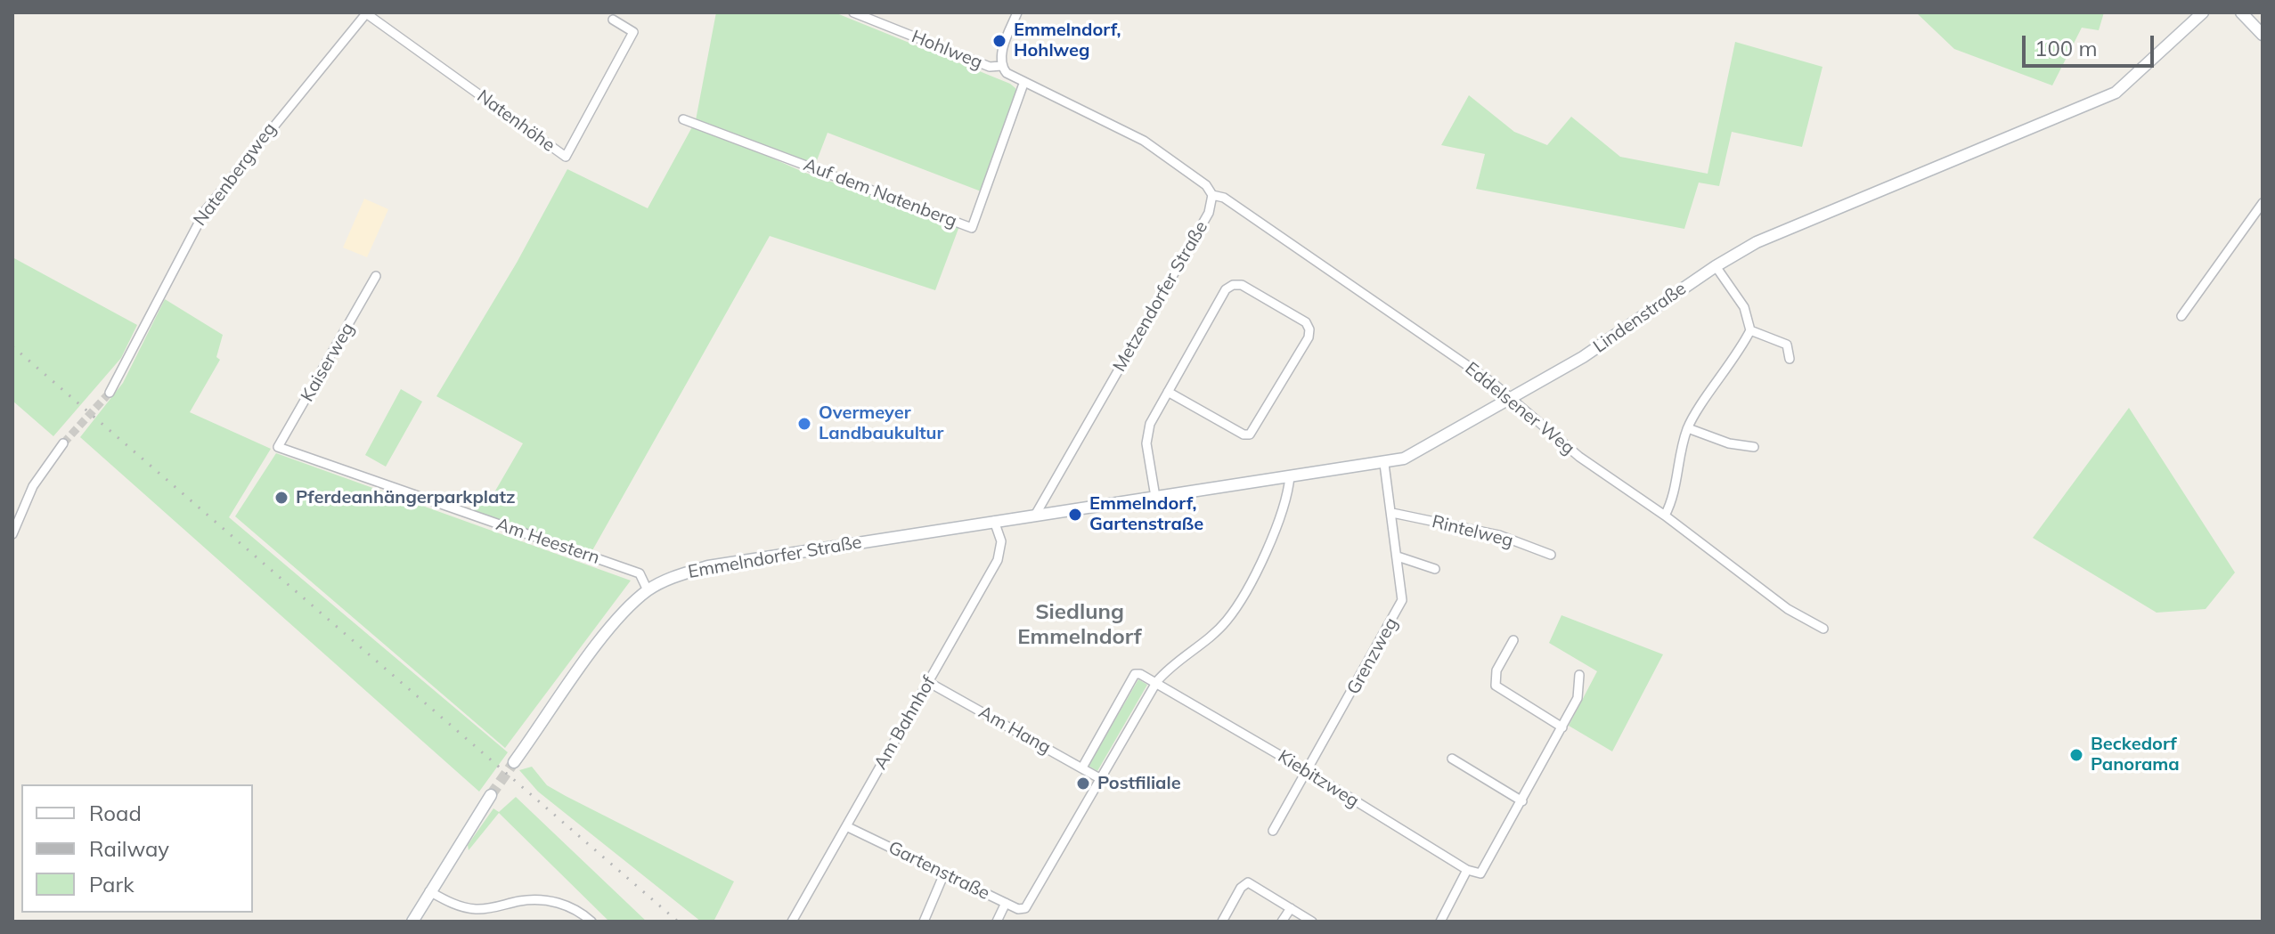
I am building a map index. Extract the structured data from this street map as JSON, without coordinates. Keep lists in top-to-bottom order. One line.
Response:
{"streets":{"street":["Hohlweg","Natenhöhe","Natenbergweg","Auf dem Natenberg","Metzendorfer Straße","Lindenstraße","Kaiserweg","Eddelsener Weg","Rintelweg","Am Heestern","Emmelndorfer Straße","Grenzweg","Am Bahnhof","Am Hang","Kiebitzweg","Gartenstraße"]},"crossings":[["Natenhöhe","Natenbergweg"],["Metzendorfer Straße","Lindenstraße"],["Metzendorfer Straße","Eddelsener Weg"],["Metzendorfer Straße","Emmelndorfer Straße"],["Lindenstraße","Eddelsener Weg"],["Lindenstraße","Emmelndorfer Straße"],["Lindenstraße","Grenzweg"],["Lindenstraße","Gartenstraße"],["Kaiserweg","Am Heestern"],["Rintelweg","Grenzweg"],["Am Heestern","Emmelndorfer Straße"],["Emmelndorfer Straße","Am Bahnhof"],["Grenzweg","Kiebitzweg"],["Am Bahnhof","Am Hang"],["Am Bahnhof","Gartenstraße"],["Am Hang","Gartenstraße"],["Kiebitzweg","Gartenstraße"]],"districts":["Siedlung Emmelndorf"],"places":["Emmelndorf, Hohlweg","Overmeyer Landbaukultur","Pferdeanhängerparkplatz","Emmelndorf, Gartenstraße","Beckedorf Panorama","Postfiliale"],"legend":["Road","Railway","Park"],"scale_bar":"100 m"}
